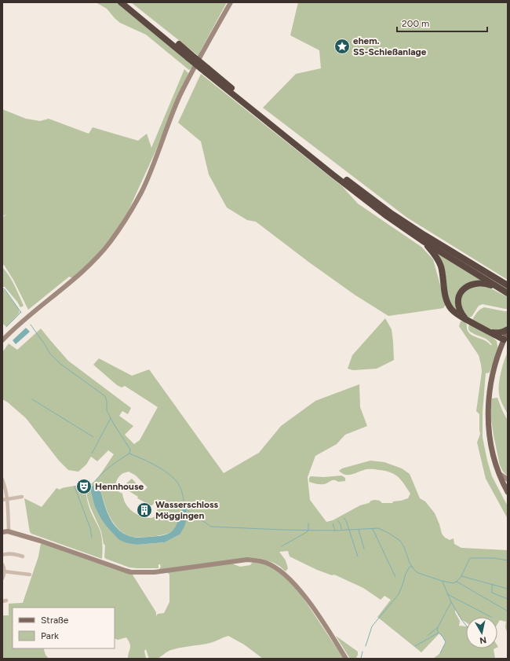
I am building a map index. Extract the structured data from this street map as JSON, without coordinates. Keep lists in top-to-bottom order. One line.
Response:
{"places":{"place":["ehem. SS-Schießanlage"],"theatre":["Hennhouse"],"building":["Wasserschloss Möggingen"]},"legend":["Straße","Park"],"scale_bar":"200 m","north":"bottom"}
